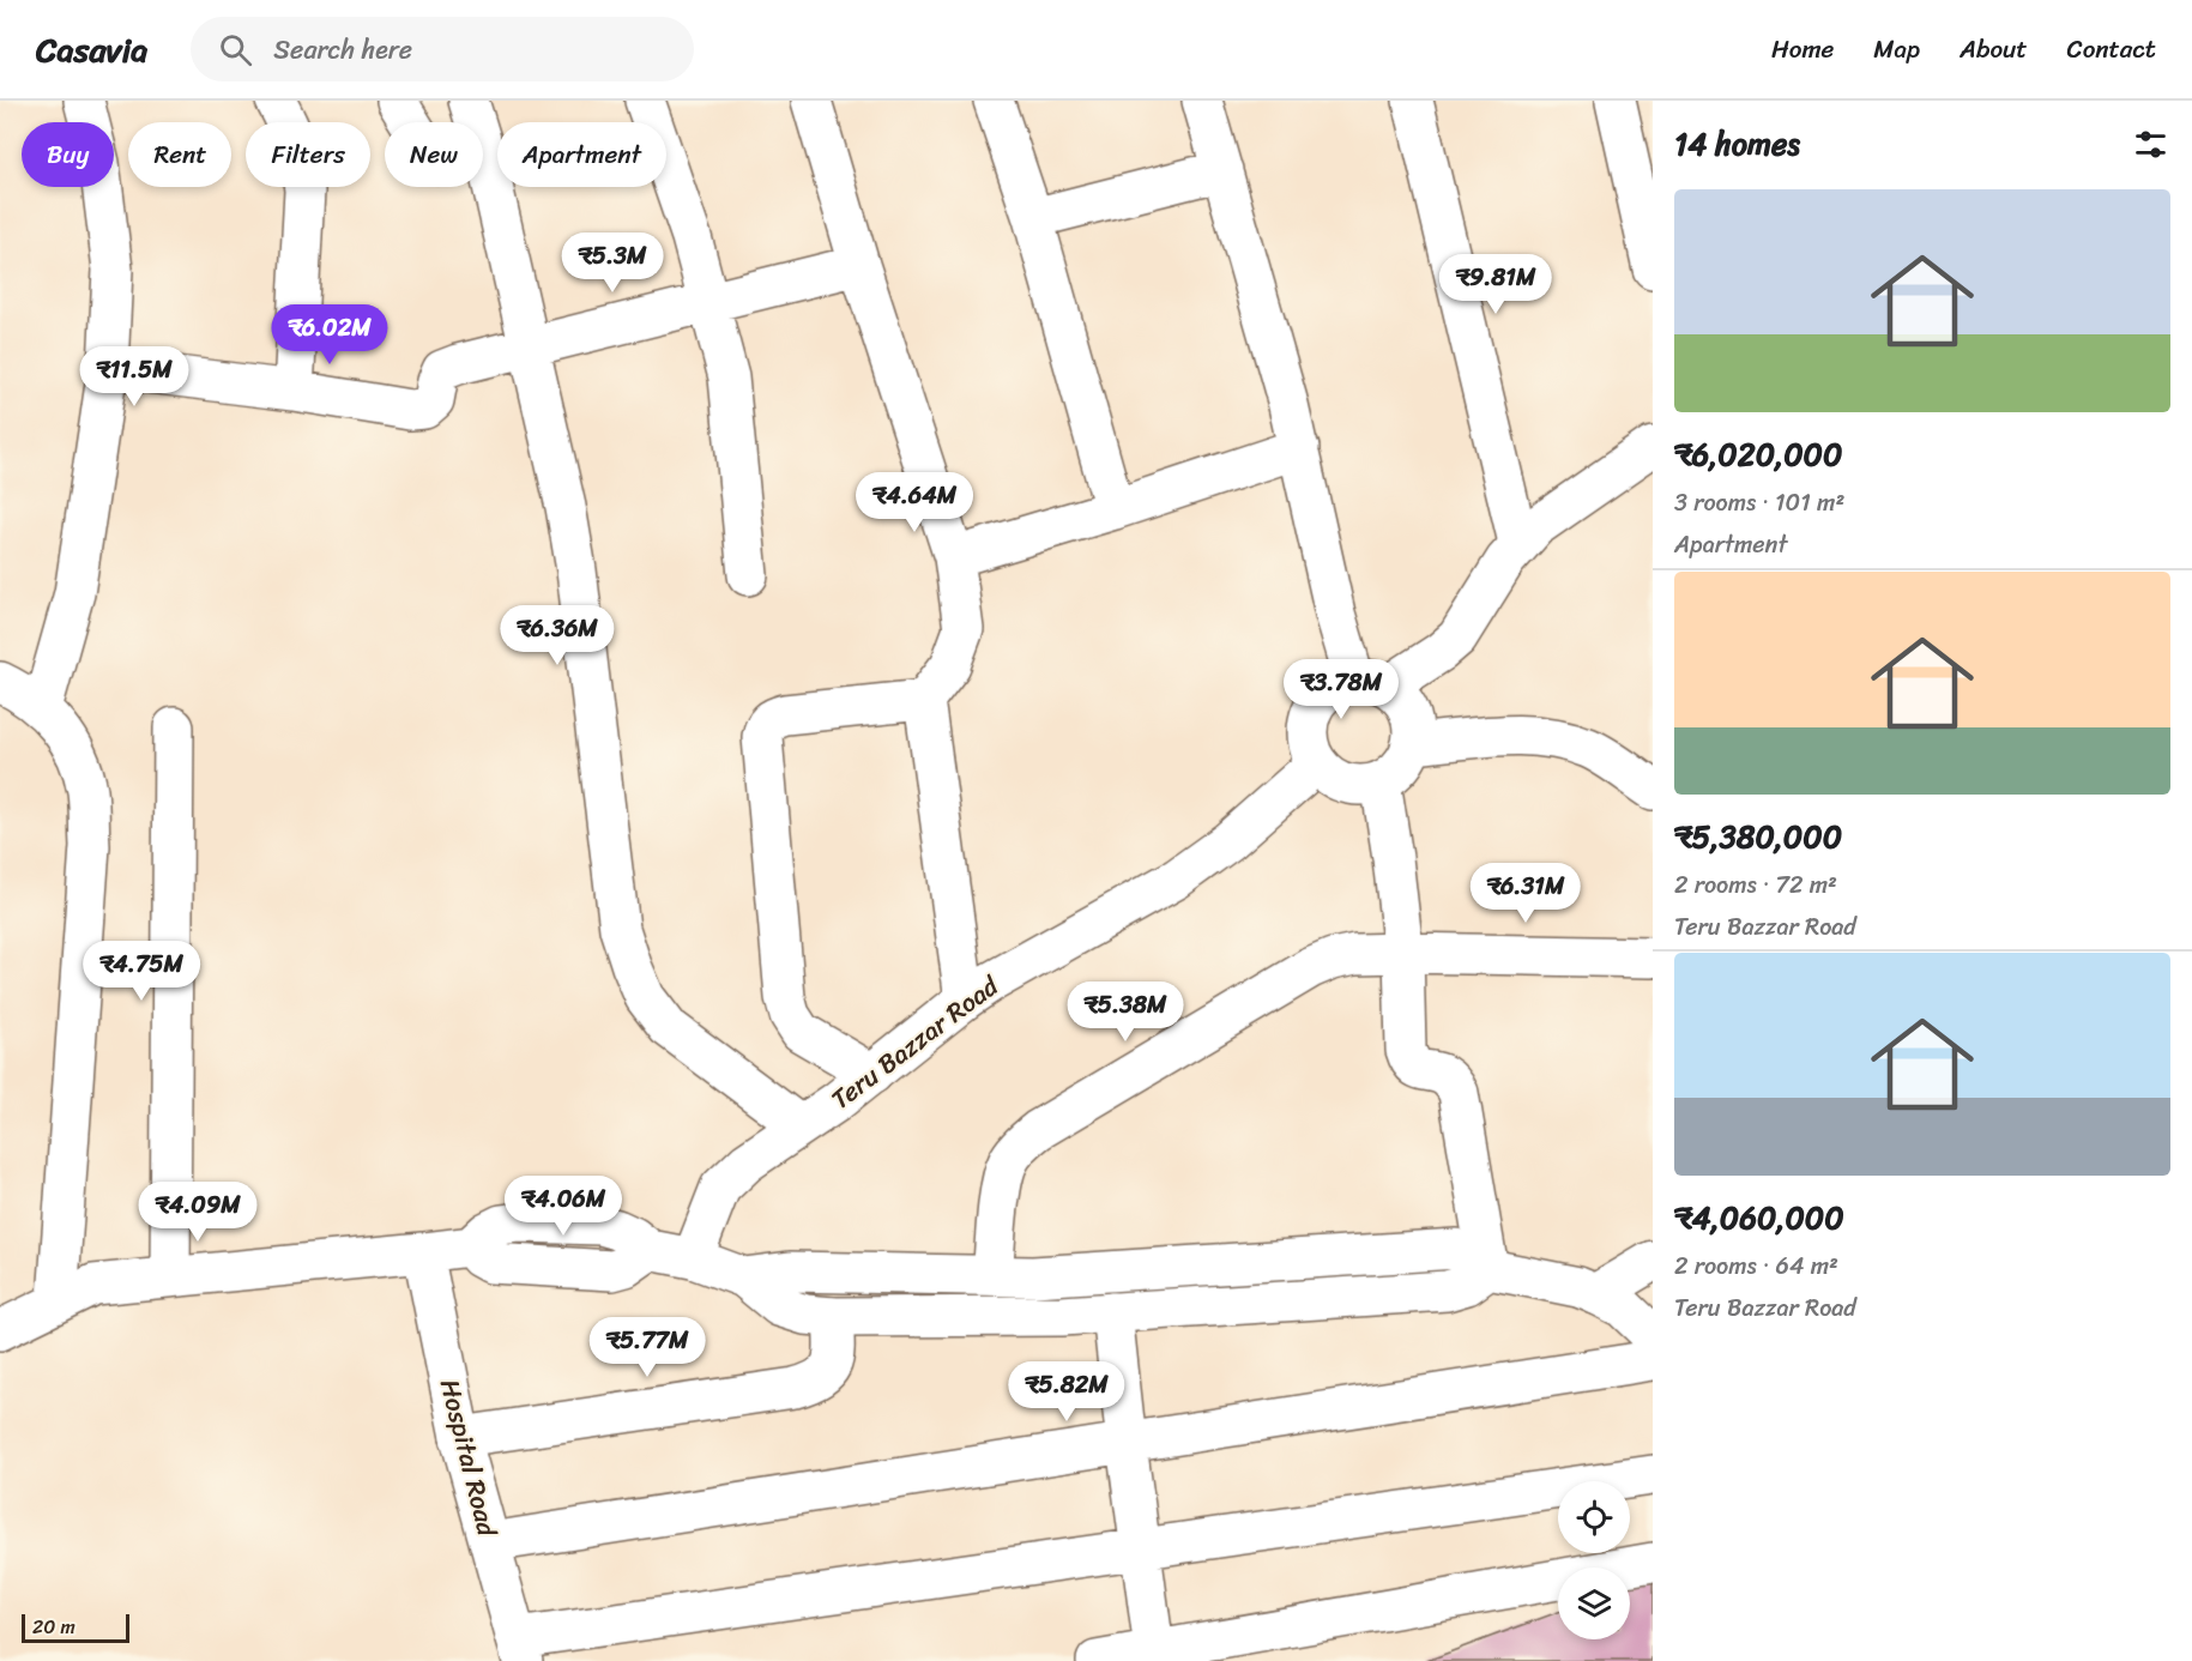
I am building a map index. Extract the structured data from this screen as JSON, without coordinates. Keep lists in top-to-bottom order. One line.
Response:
{"streets":{"street":["Teru Bazzar Road","Hospital Road"]},"scale_bar":"20 m","page":{"header":"Casavia","search":"Search here","nav":["Home","Map","About","Contact"],"heading":"14 homes","chip":["Buy","Rent","Filters","New","Apartment"],"list":[{"name":"₹6,020,000","note":"3 rooms · 101 m² · Apartment"},{"name":"₹5,380,000","note":"2 rooms · 72 m² · Teru Bazzar Road"},{"name":"₹4,060,000","note":"2 rooms · 64 m² · Teru Bazzar Road"}],"price":["₹5.3M","₹9.81M","₹6.02M","₹11.5M","₹4.64M","₹6.36M","₹3.78M","₹6.31M","₹4.75M","₹5.38M","₹4.06M","₹4.09M","₹5.77M","₹5.82M"],"scale":"20 m"}}
